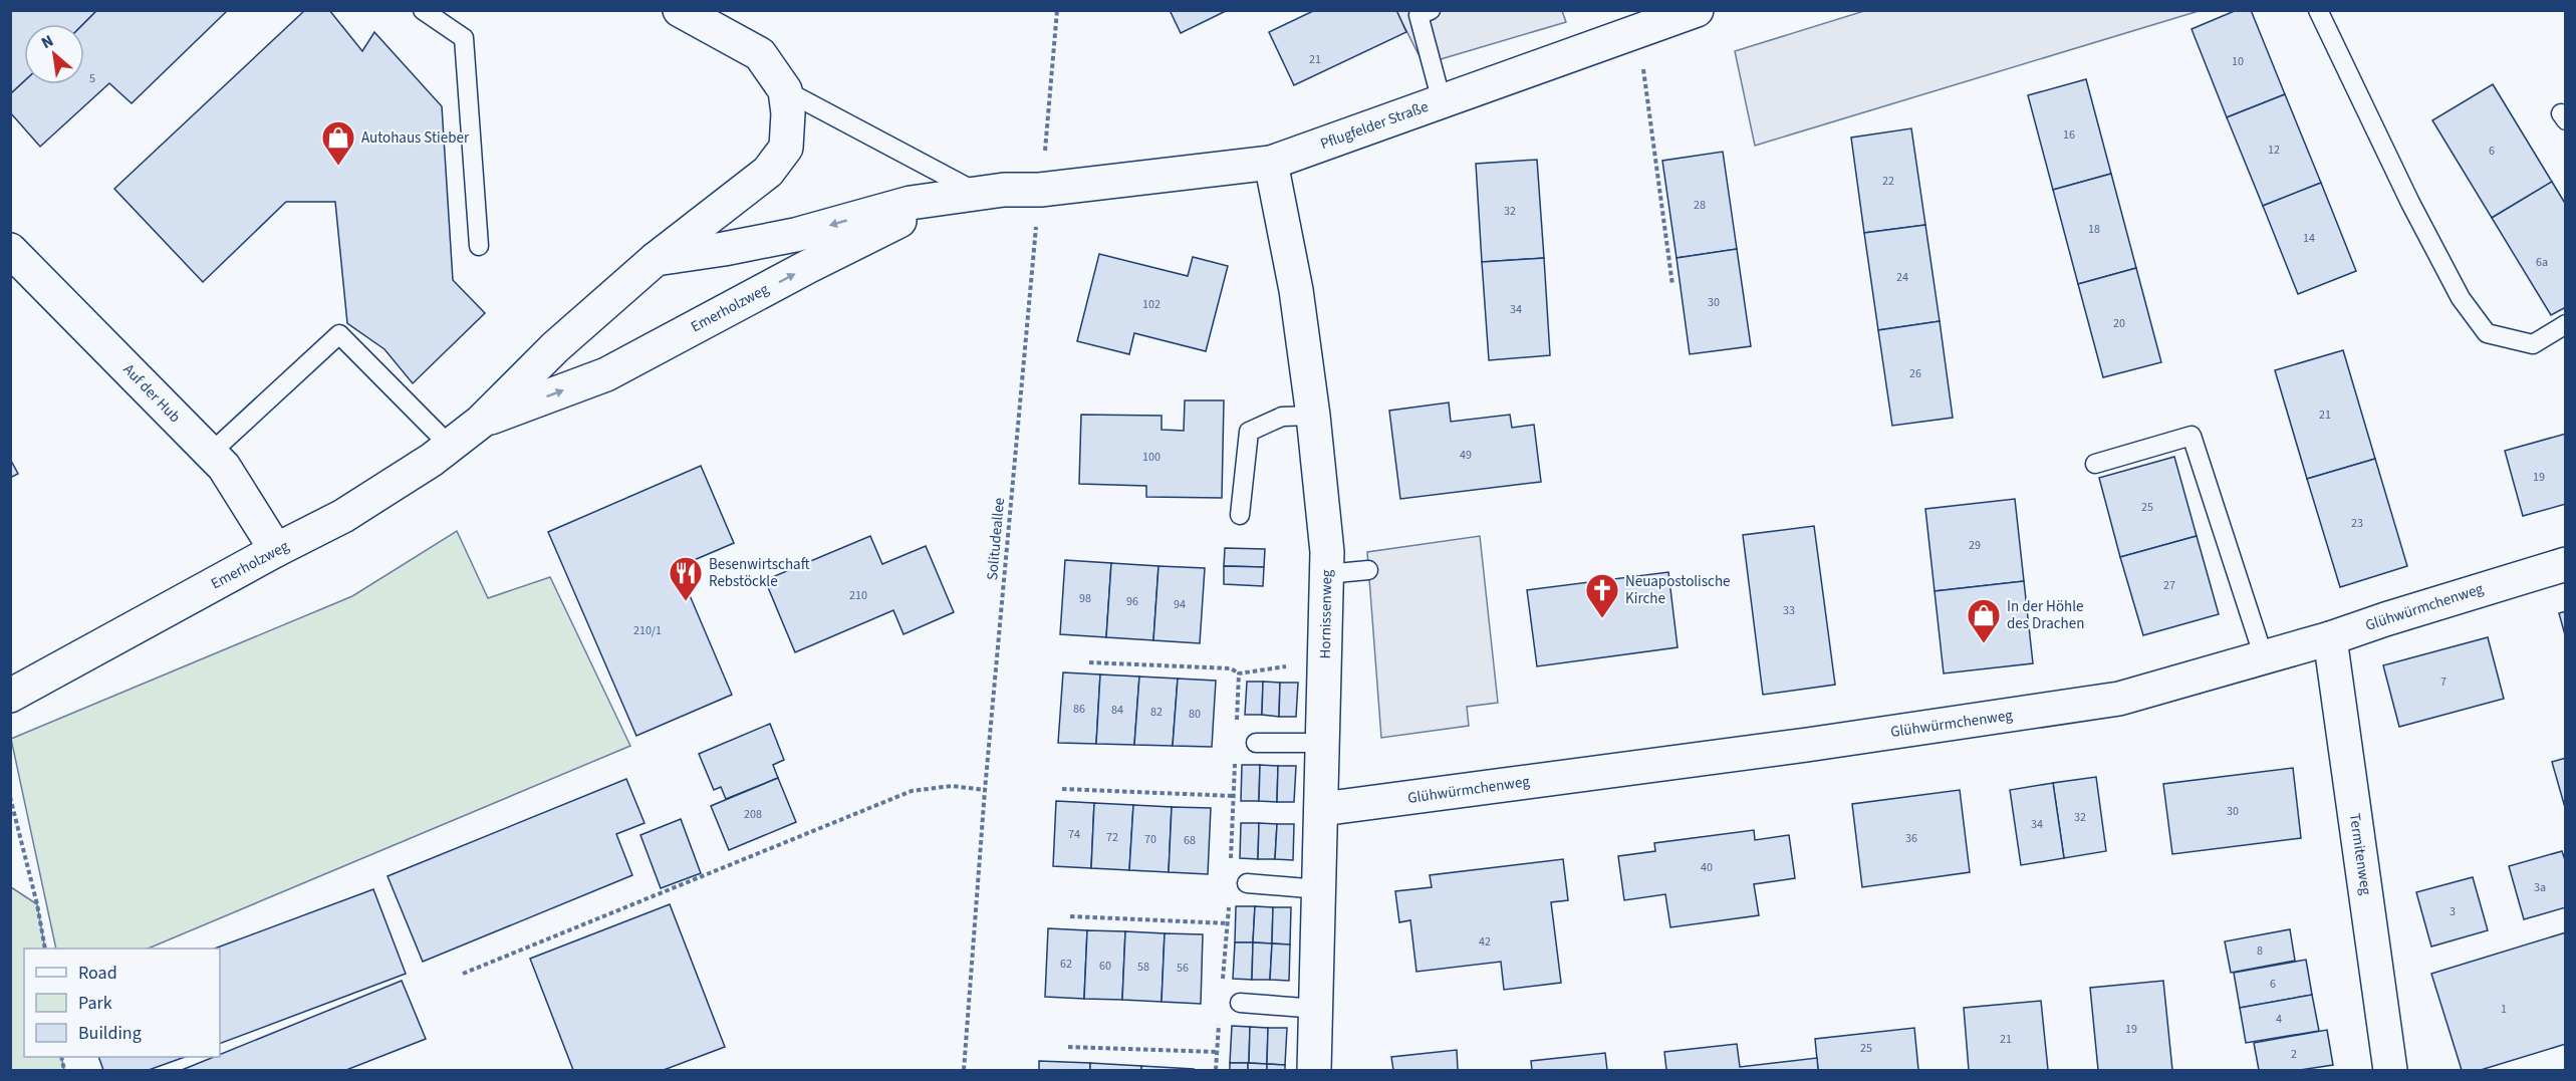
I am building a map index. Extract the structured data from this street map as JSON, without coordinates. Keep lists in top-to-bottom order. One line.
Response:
{"streets":{"street":["Pflugfelder Straße","Emerholzweg","Auf der Hub","Glühwürmchenweg","Hornissenweg","Termitenweg"],"path":["Solitudeallee"]},"crossings":[["Pflugfelder Straße","Emerholzweg"],["Pflugfelder Straße","Solitudeallee"],["Pflugfelder Straße","Hornissenweg"],["Emerholzweg","Auf der Hub"],["Emerholzweg","Solitudeallee"],["Glühwürmchenweg","Hornissenweg"],["Glühwürmchenweg","Termitenweg"]],"places":{"shop":["Autohaus Stieber","In der Höhle des Drachen"],"restaurant":["Besenwirtschaft Rebstöckle"],"church":["Neuapostolische Kirche"]},"house_numbers":["21","10","5","16","12","6","22","28","32","18","14","6a","24","30","102","34","20","26","21","49","100","19","25","23","29","27","210","98","96","94","33","210/1","7","86","84","82","80","30","208","32","34","74","72","36","70","68","40","3a","3","42","8","62","60","58","56","6","1","4","19","21","25","2"],"legend":["Road","Park","Building"],"north":"top left"}
